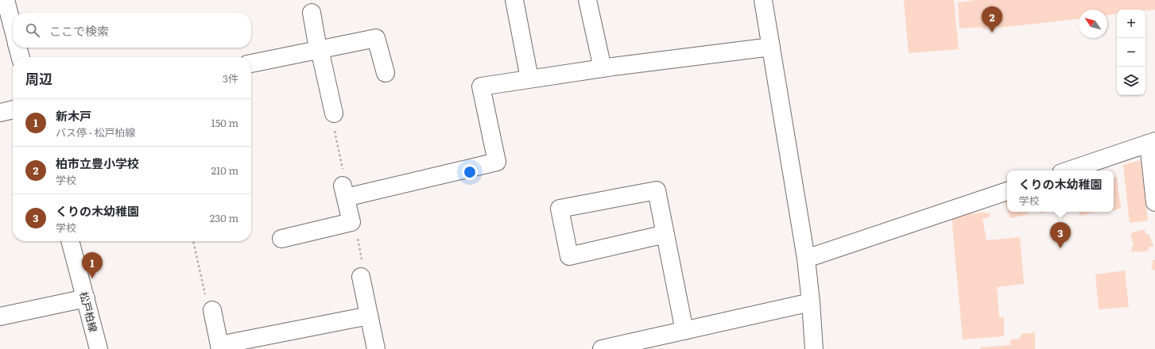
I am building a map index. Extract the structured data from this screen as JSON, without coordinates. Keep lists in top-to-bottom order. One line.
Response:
{"streets":{"street":["松戸柏線"]},"north":"top left","page":{"pins":["2","3","1"],"map_buttons":["+","−"],"search":"ここで検索","heading":["周辺","3件"],"list":[{"mark":"1","name":"新木戸","note":"バス停 · 松戸柏線","value":"150 m"},{"mark":"2","name":"柏市立豊小学校","note":"学校","value":"210 m"},{"mark":"3","name":"くりの木幼稚園","note":"学校","value":"230 m"}],"popup":["くりの木幼稚園","学校"]}}
